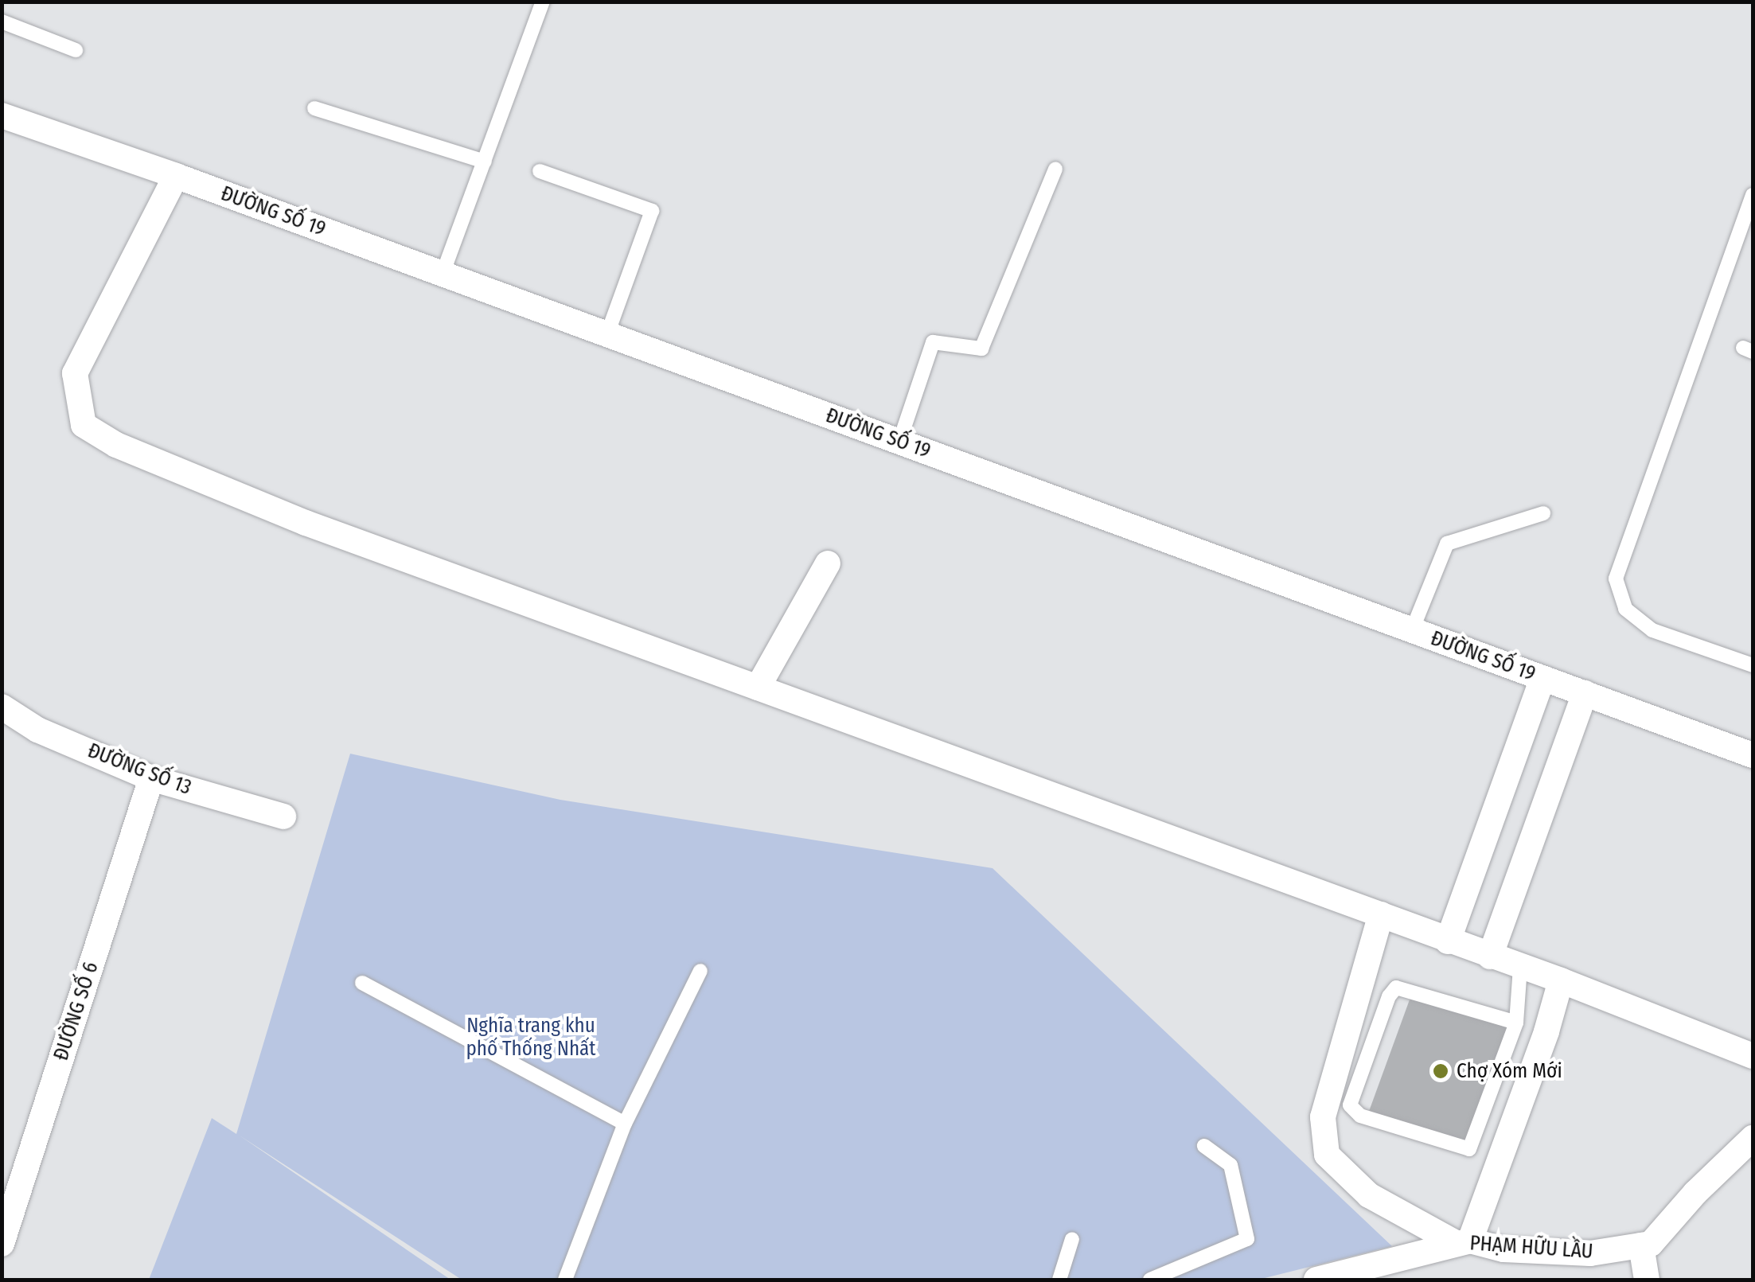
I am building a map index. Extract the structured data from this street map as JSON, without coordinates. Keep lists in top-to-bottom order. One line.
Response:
{"streets":{"street":["ĐƯỜNG SỐ 19","ĐƯỜNG SỐ 13","ĐƯỜNG SỐ 6","PHẠM HỮU LẦU"]},"crossings":[["ĐƯỜNG SỐ 13","ĐƯỜNG SỐ 6"]],"parks":["Nghĩa trang khu phố Thống Nhất"],"places":["Chợ Xóm Mới"]}
